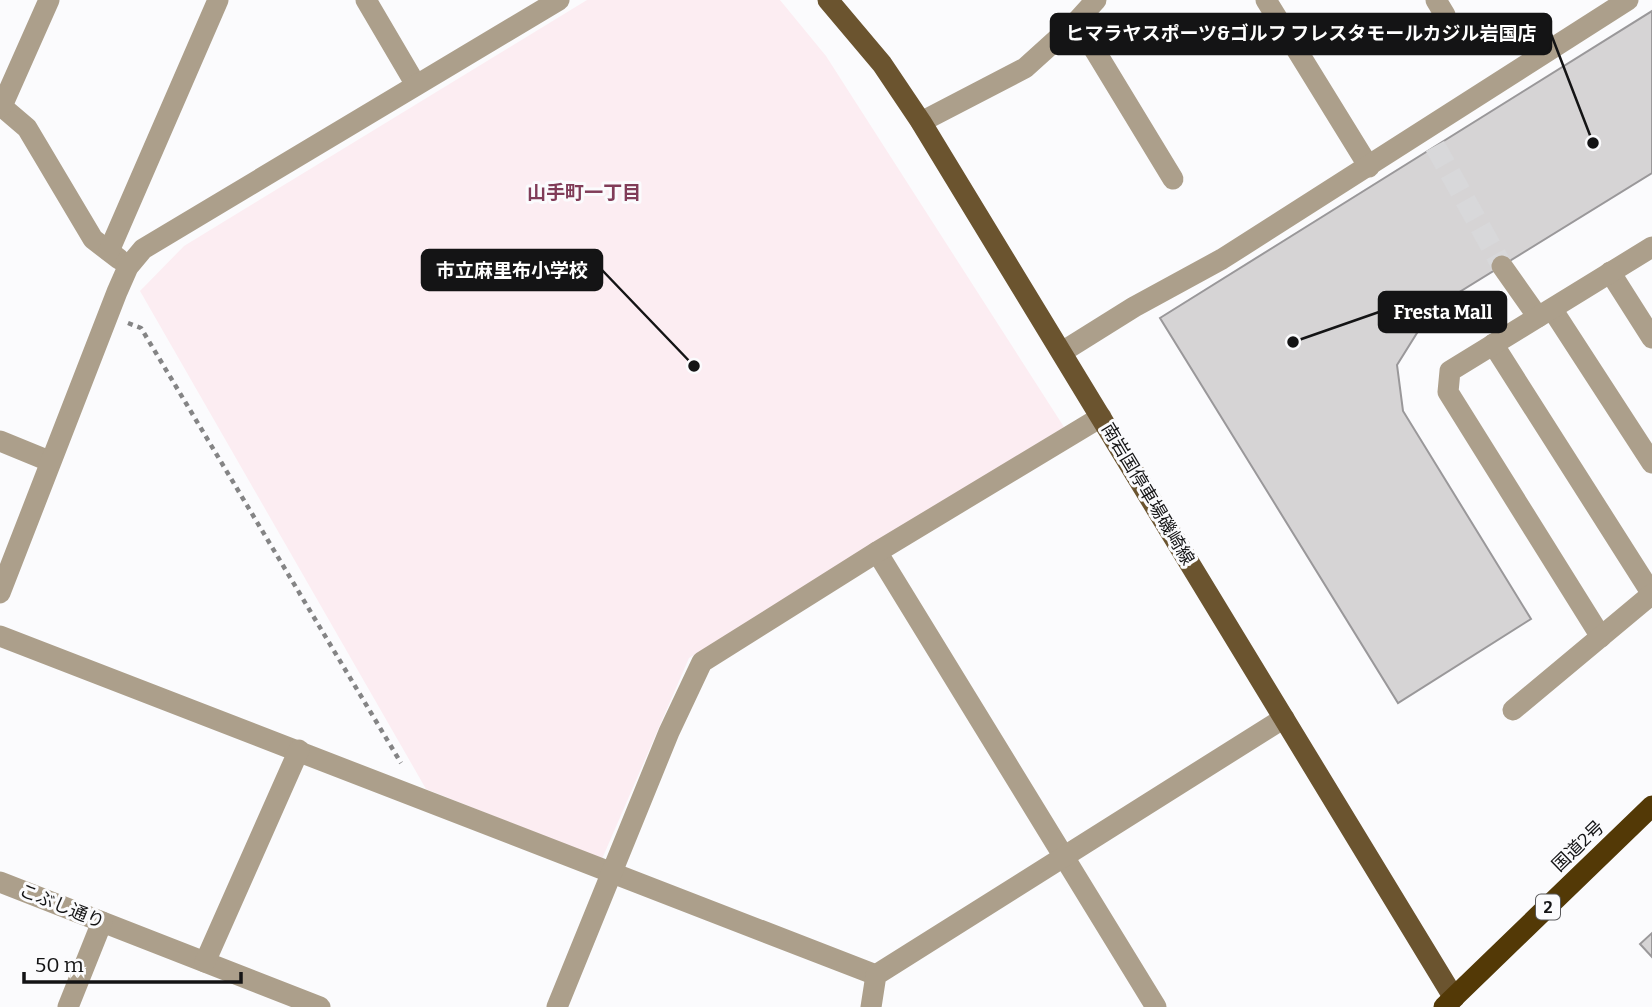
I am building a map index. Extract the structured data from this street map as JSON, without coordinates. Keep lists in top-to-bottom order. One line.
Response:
{"streets":{"highway":["国道2号","2"],"main road":["南岩国停車場磯崎線"],"street":["こぶし通り"]},"crossings":[["南岩国停車場磯崎線","国道2号"]],"districts":["山手町一丁目"],"places":["ヒマラヤスポーツ&ゴルフ フレスタモールカジル岩国店","Fresta Mall","市立麻里布小学校"],"scale_bar":"50 m"}
